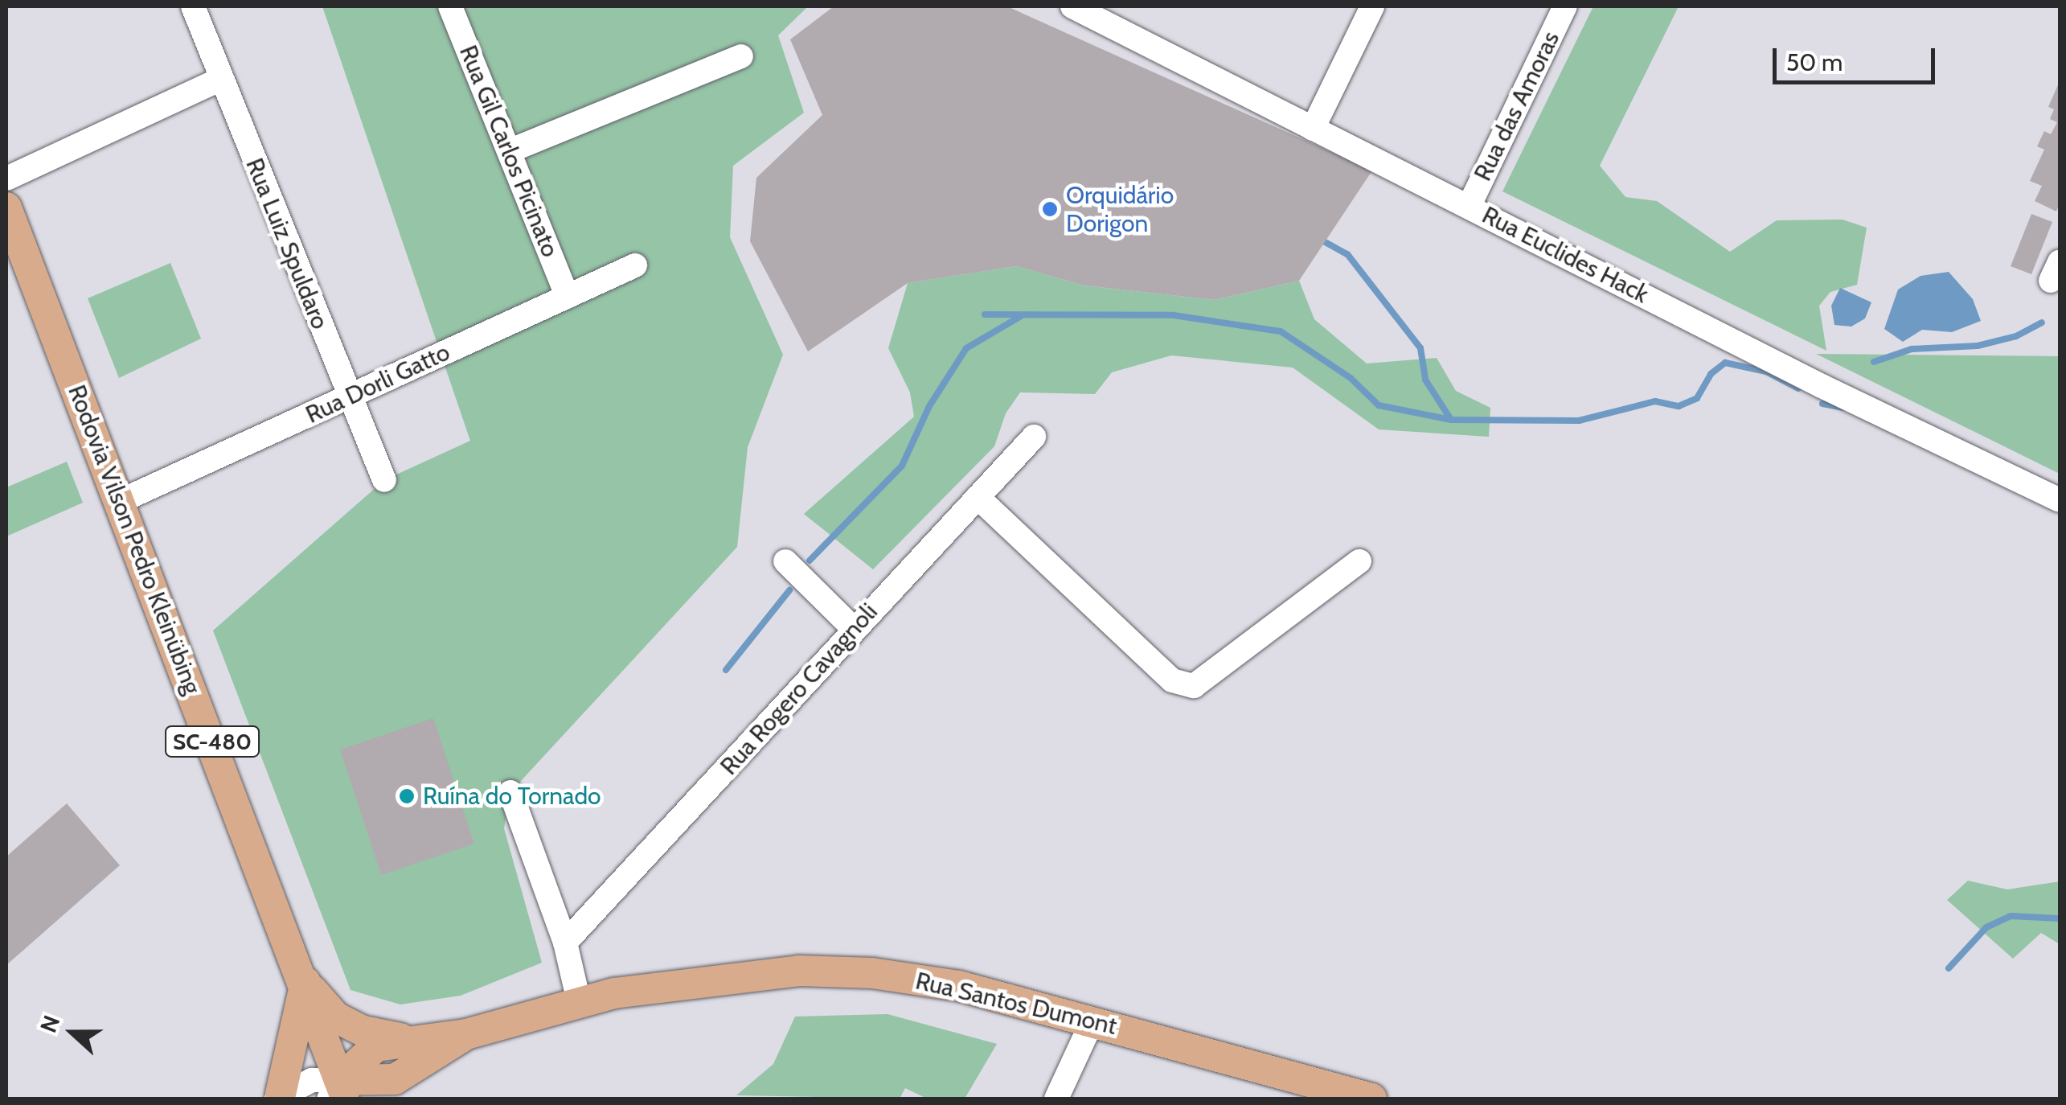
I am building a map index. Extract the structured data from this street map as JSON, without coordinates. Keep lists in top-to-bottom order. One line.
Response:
{"streets":{"main road":["Rodovia Vilson Pedro Kleinübing","SC-480","Rua Santos Dumont"],"street":["Rua das Amoras","Rua Gil Carlos Picinato","Rua Luiz Spuldaro","Rua Euclides Hack","Rua Dorli Gatto","Rua Rogero Cavagnoli"]},"crossings":[["Rua das Amoras","Rua Euclides Hack"],["Rua Gil Carlos Picinato","Rua Dorli Gatto"],["Rua Luiz Spuldaro","Rua Dorli Gatto"],["Rua Dorli Gatto","Rodovia Vilson Pedro Kleinübing"],["Rodovia Vilson Pedro Kleinübing","Rua Santos Dumont"]],"places":["Orquidário Dorigon","Ruína do Tornado"],"scale_bar":"50 m","north":"left"}
